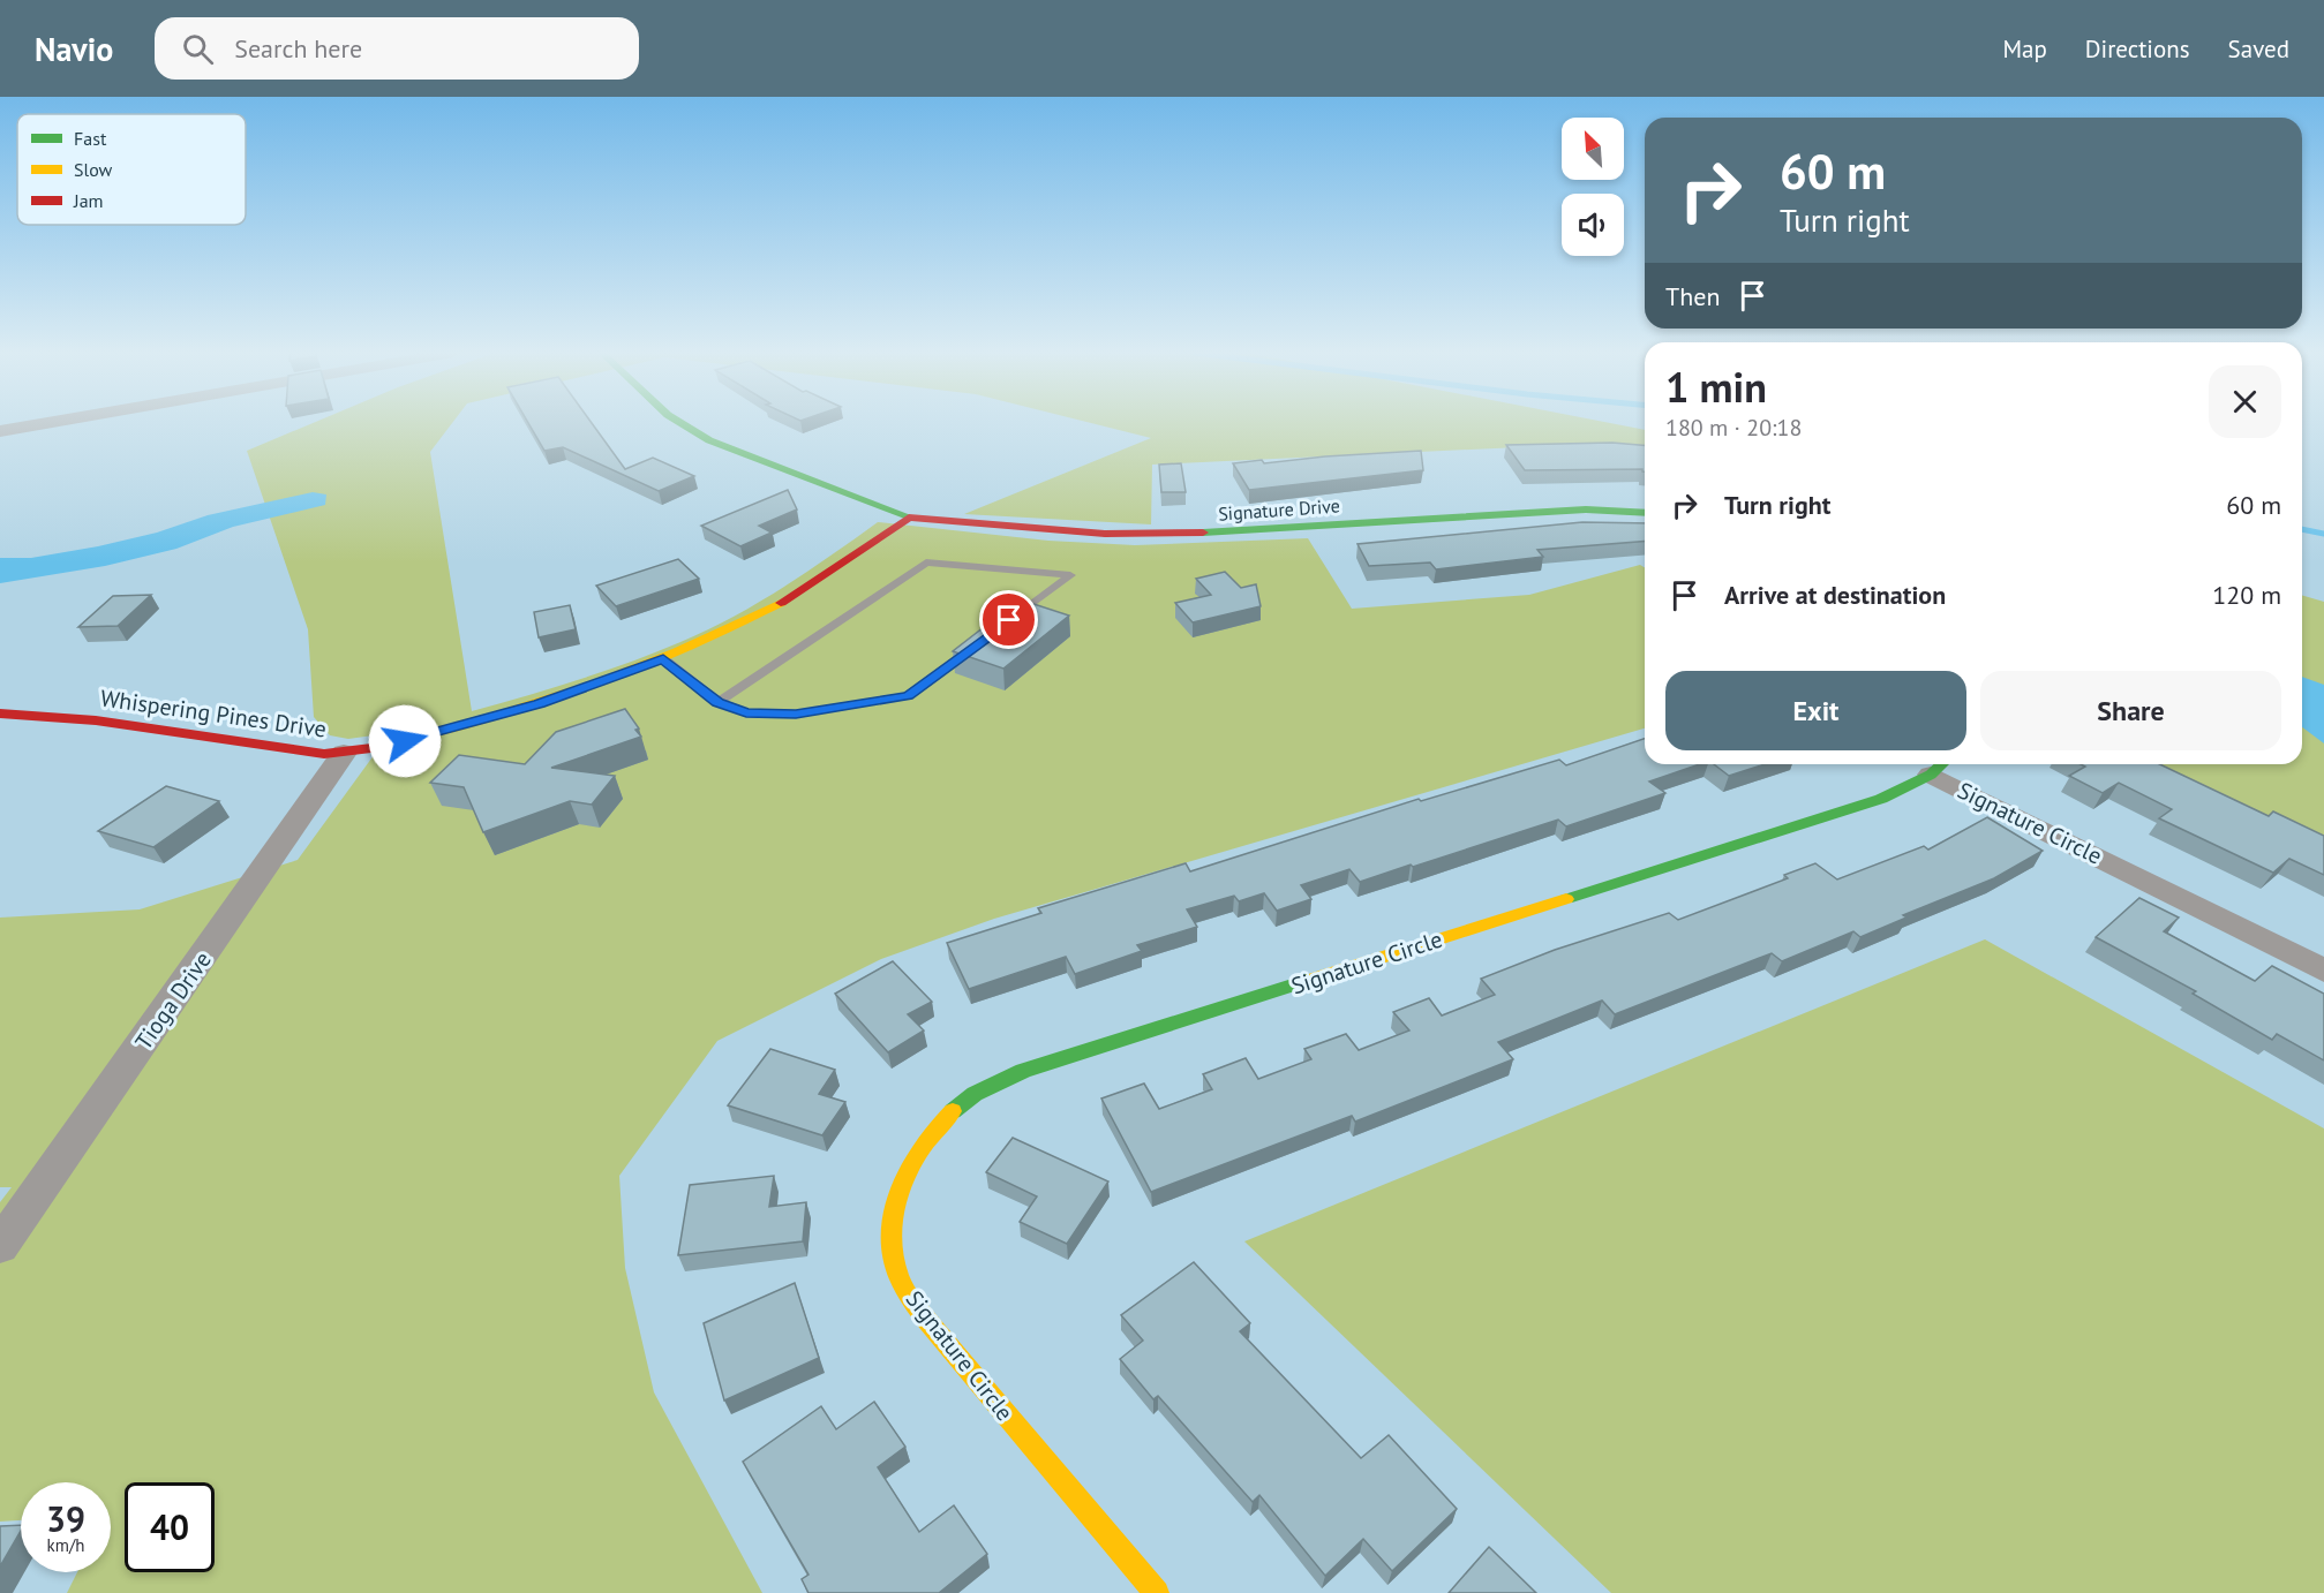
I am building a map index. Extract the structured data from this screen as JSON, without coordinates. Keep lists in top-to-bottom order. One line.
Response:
{"streets":{"street":["Signature Drive","Whispering Pines Drive","Signature Circle","Tioga Drive"]},"crossings":[["Signature Drive","Whispering Pines Drive"],["Whispering Pines Drive","Tioga Drive"]],"legend":["Fast","Slow","Jam"],"north":"top left","page":{"header":"Navio","search":"Search here","nav":["Map","Directions","Saved"],"turn":["60 m","Turn right"],"then":"Then","heading":["1 min","180 m · 20:18"],"list":[{"name":"Turn right","value":"60 m"},{"name":"Arrive at destination","value":"120 m"}],"buttons":["Exit","Share"],"speed":"39 km/h","limit":"40"}}
